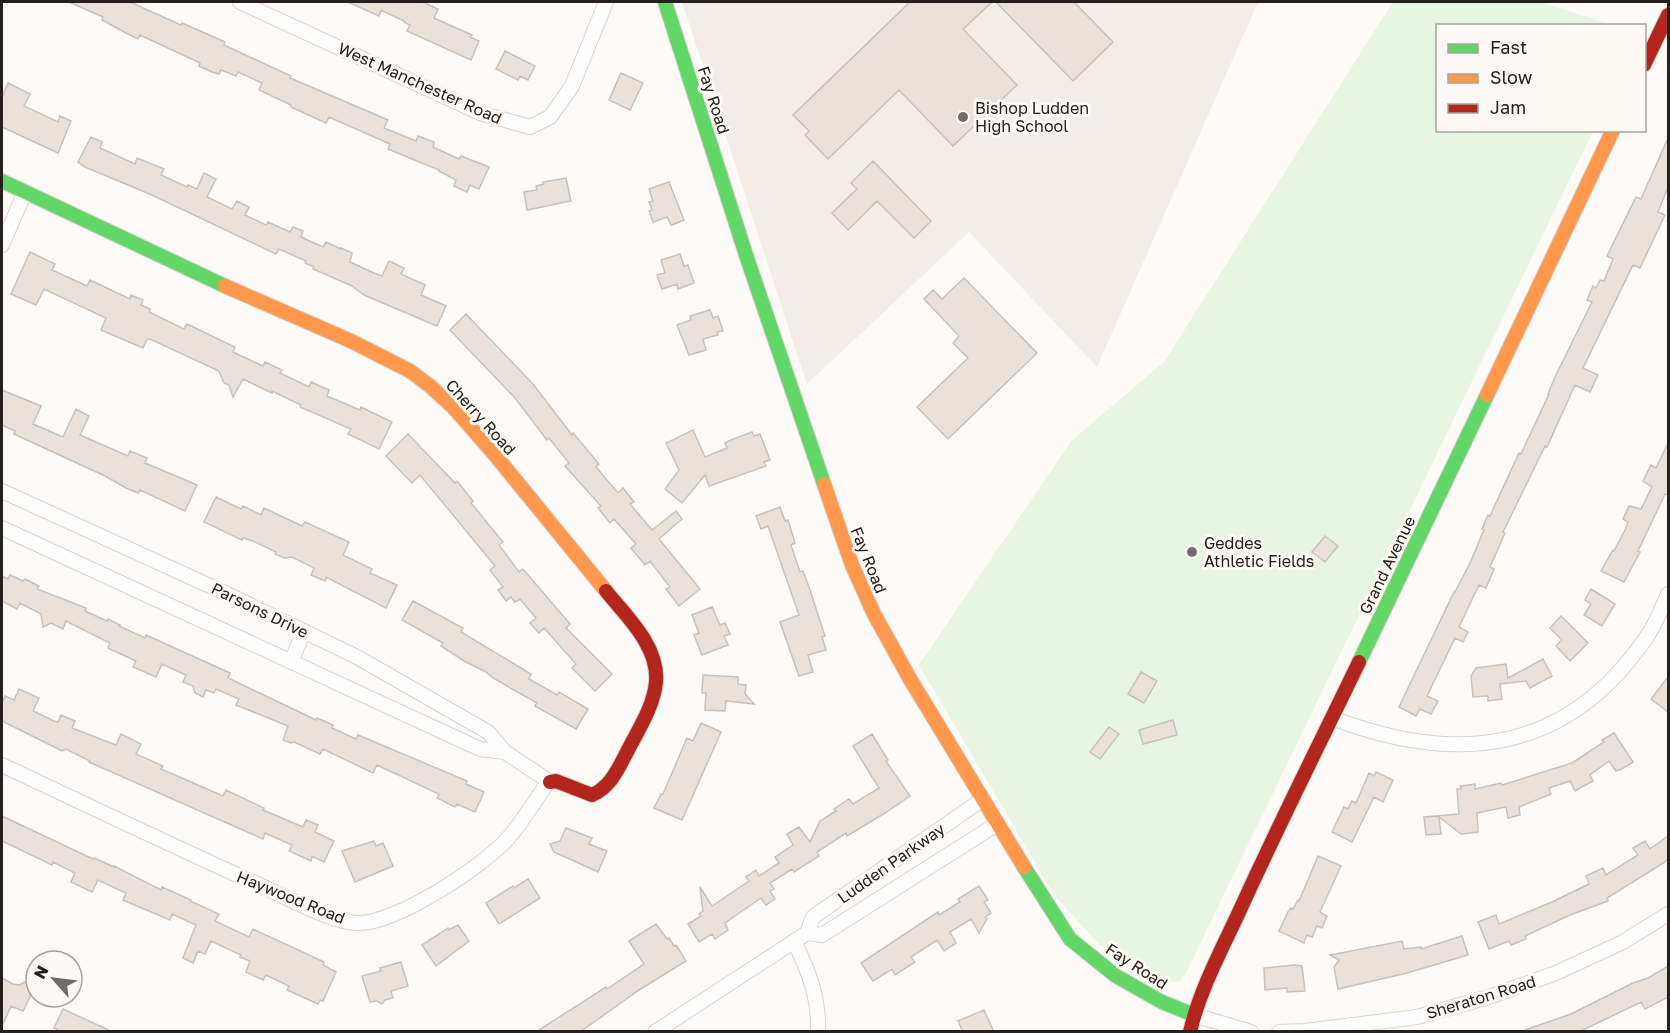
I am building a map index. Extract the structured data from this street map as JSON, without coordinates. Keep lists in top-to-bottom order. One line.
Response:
{"streets":{"street":["West Manchester Road","Fay Road","Cherry Road","Grand Avenue","Parsons Drive","Ludden Parkway","Haywood Road","Sheraton Road"]},"crossings":[["Fay Road","Grand Avenue"],["Fay Road","Ludden Parkway"],["Cherry Road","Parsons Drive"],["Cherry Road","Haywood Road"],["Parsons Drive","Haywood Road"]],"places":["Bishop Ludden High School","Geddes Athletic Fields"],"legend":["Fast","Slow","Jam"],"north":"top left"}
